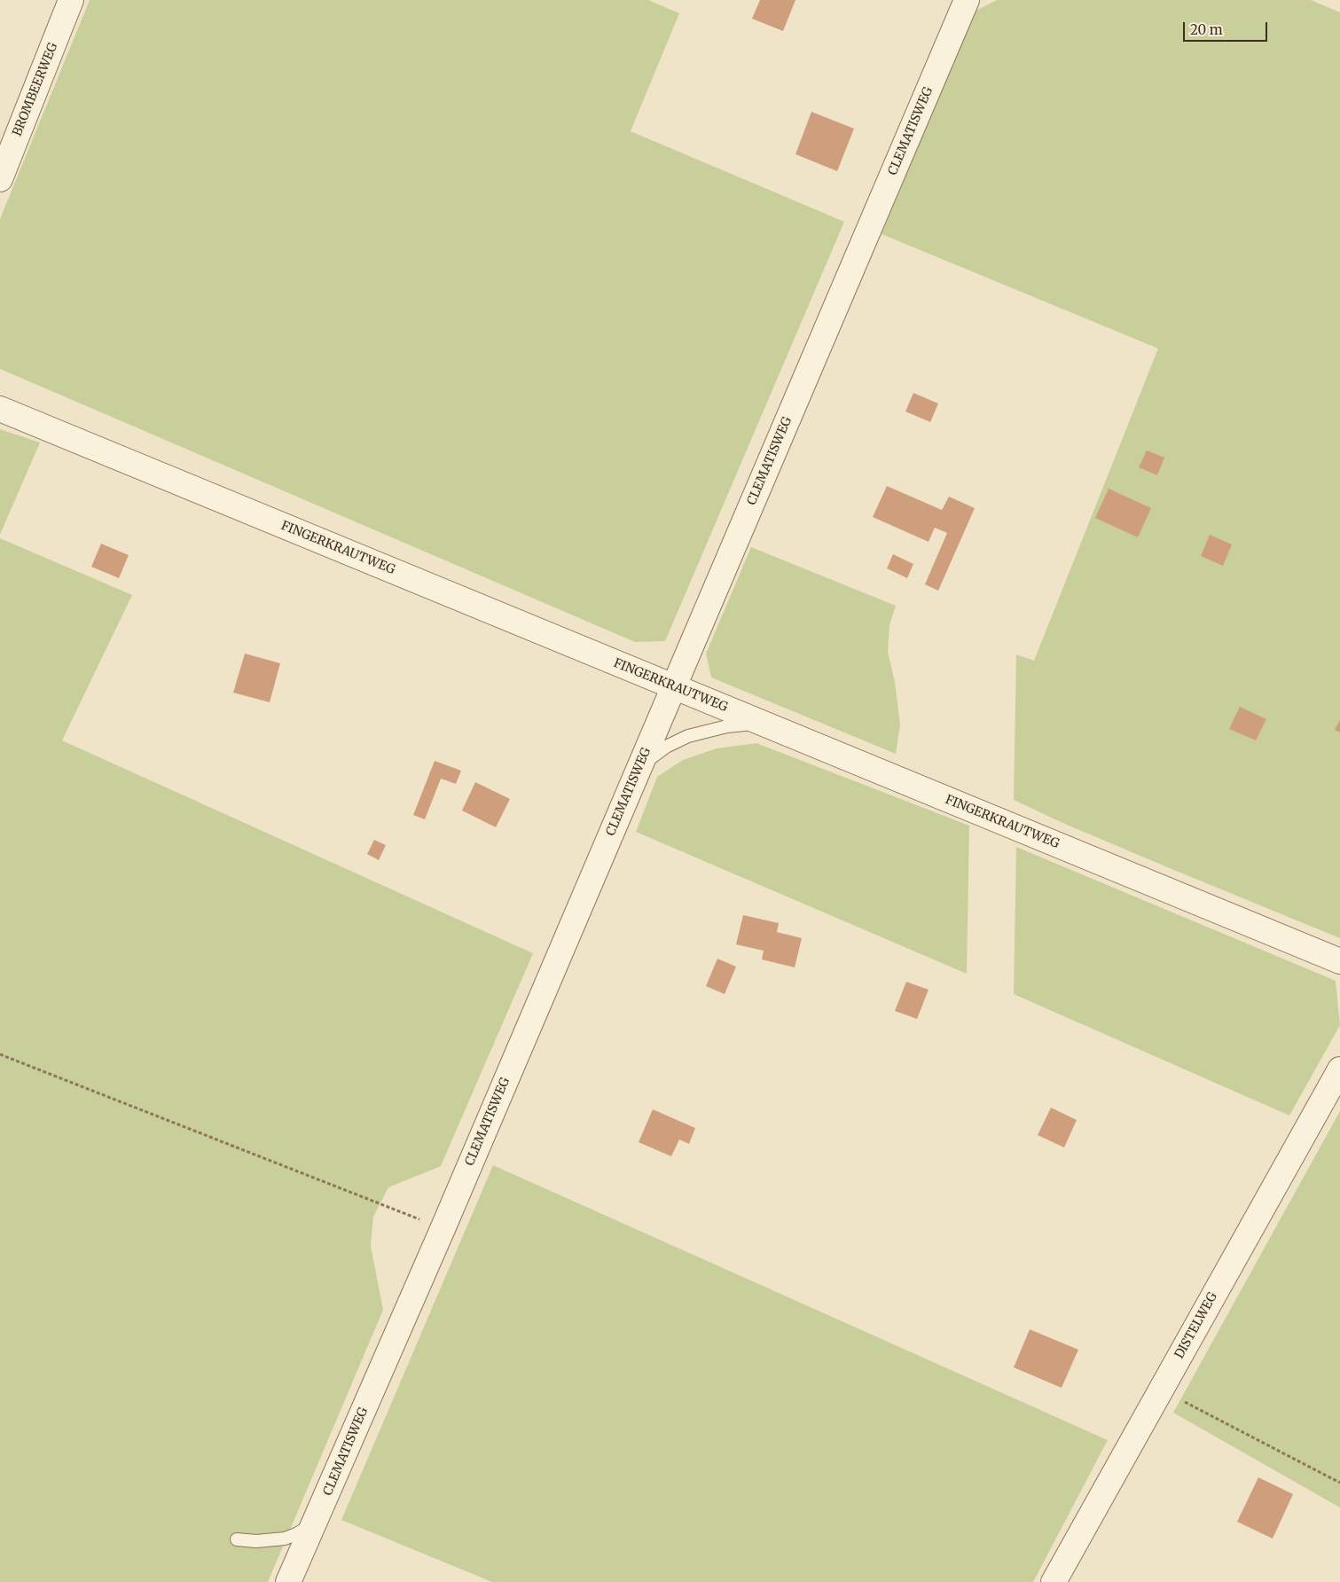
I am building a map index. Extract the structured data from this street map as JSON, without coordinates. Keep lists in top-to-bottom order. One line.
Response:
{"streets":{"street":["BROMBEERWEG","CLEMATISWEG","FINGERKRAUTWEG","DISTELWEG"]},"crossings":[["CLEMATISWEG","FINGERKRAUTWEG"]],"scale_bar":"20 m"}
